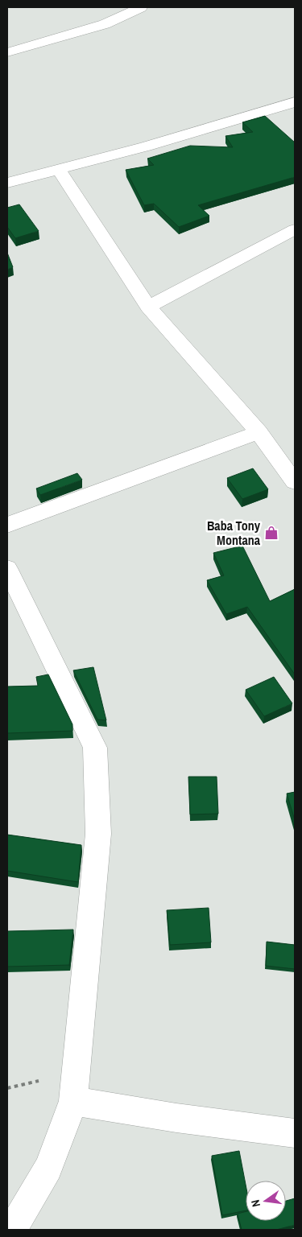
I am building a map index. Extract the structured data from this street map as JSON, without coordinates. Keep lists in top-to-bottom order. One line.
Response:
{"places":{"shop":["Baba Tony Montana"]},"north":"left"}
